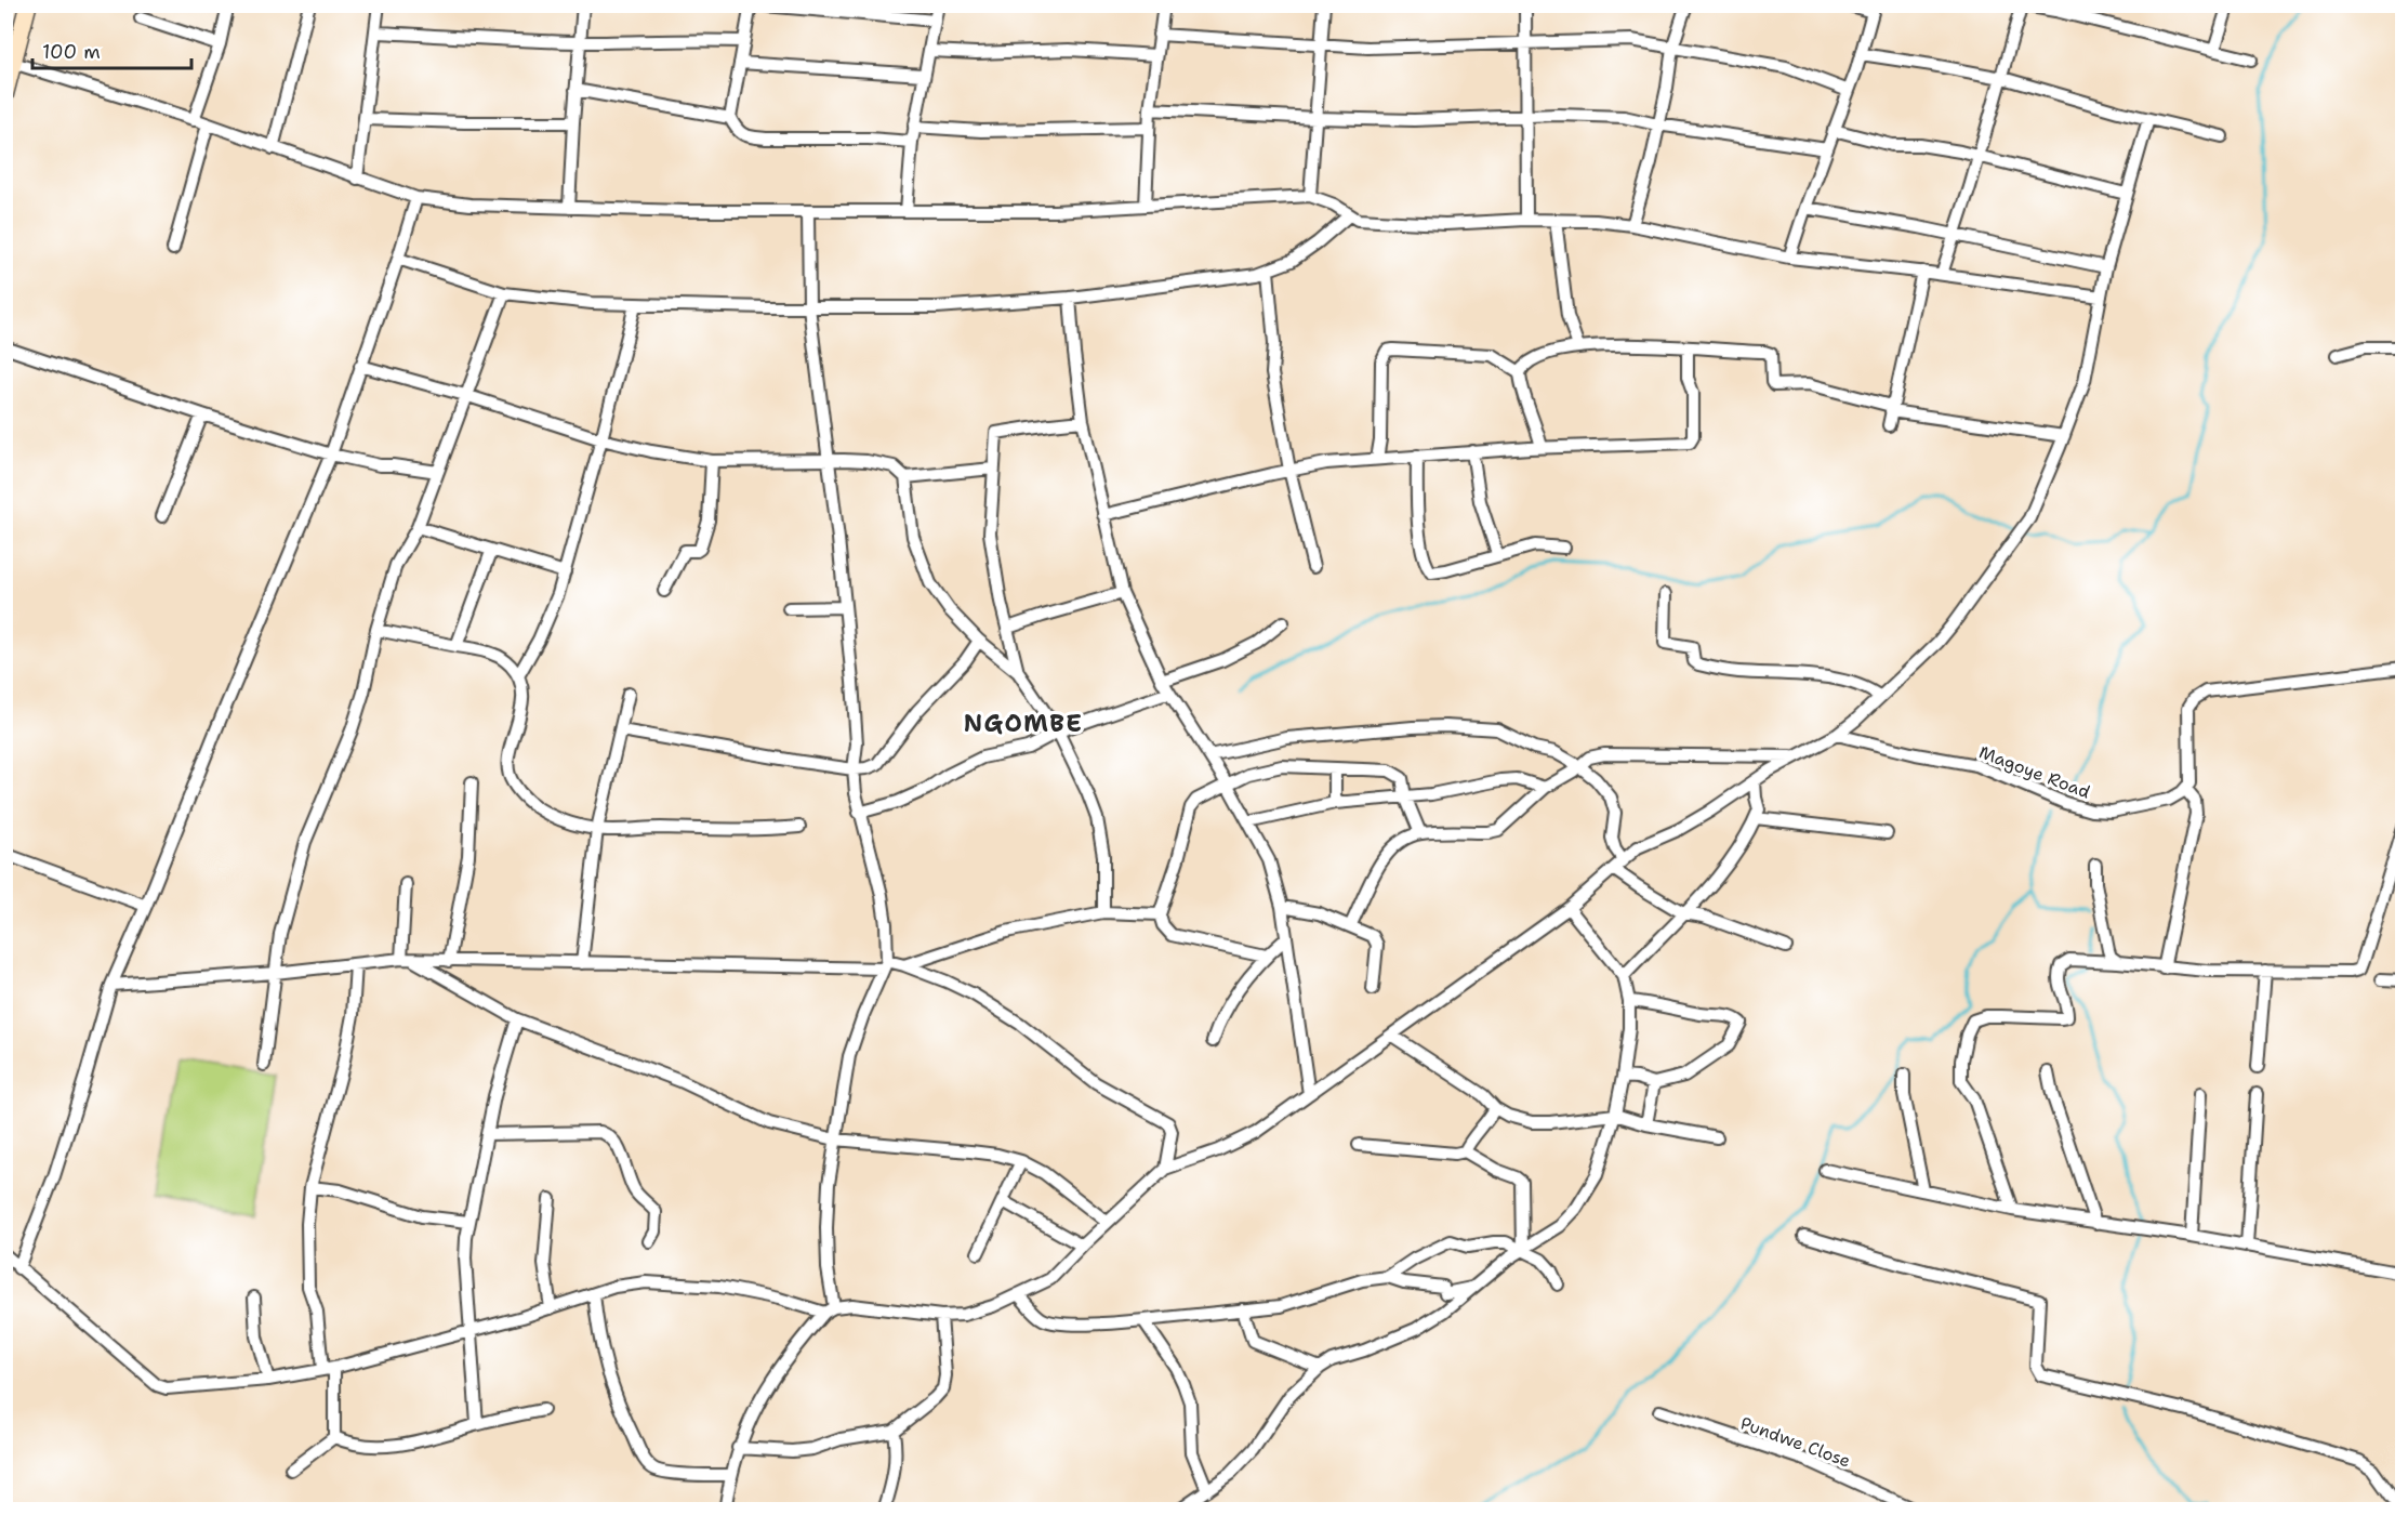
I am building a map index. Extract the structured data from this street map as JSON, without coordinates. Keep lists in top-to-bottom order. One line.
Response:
{"streets":{"street":["Magoye Road","Pundwe Close"]},"districts":["NGOMBE"],"scale_bar":"100 m"}
